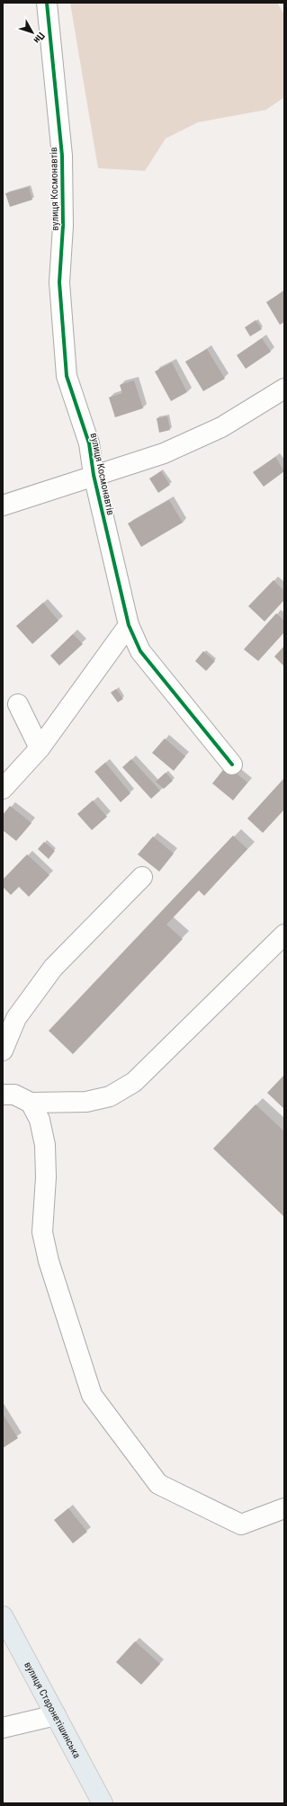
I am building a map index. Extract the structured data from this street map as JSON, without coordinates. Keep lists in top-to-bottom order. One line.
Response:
{"streets":{"main road":["вулиця Старонетішинська"],"street":["вулиця Космонавтів"]},"north":"bottom right"}
